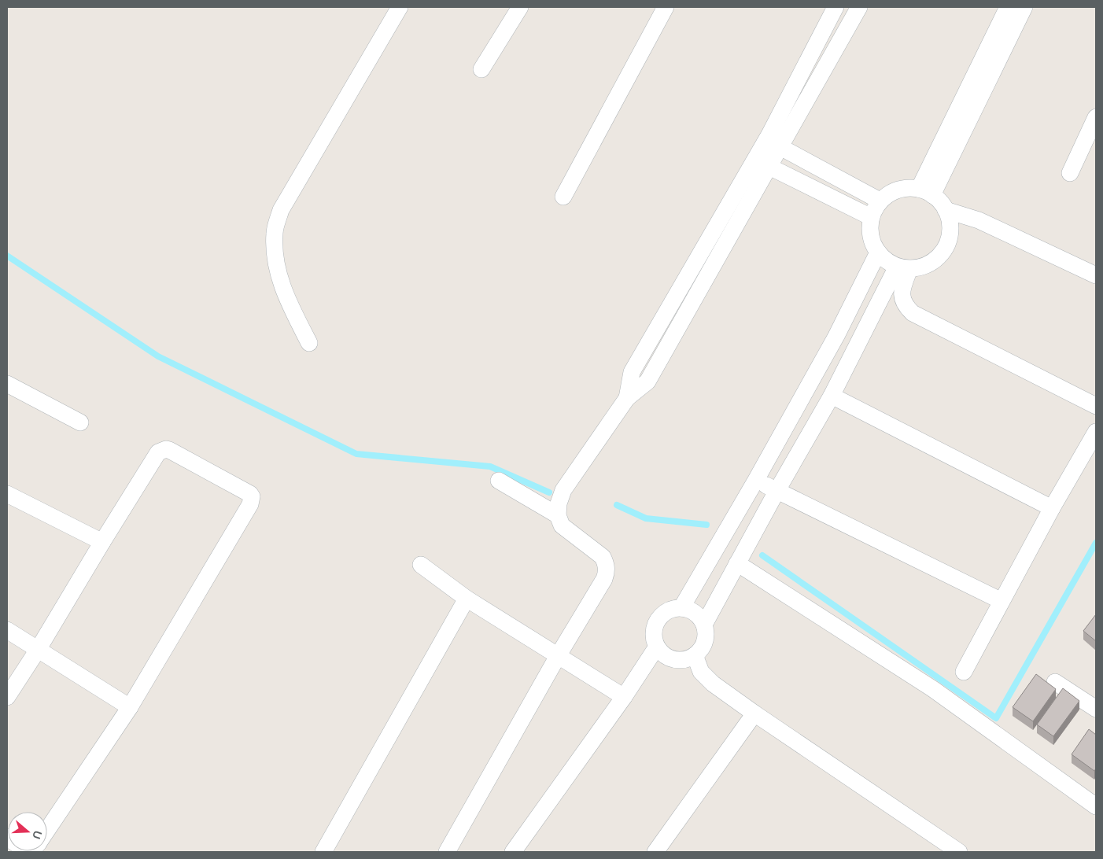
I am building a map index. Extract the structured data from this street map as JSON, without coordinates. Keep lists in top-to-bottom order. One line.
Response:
{"north":"right"}
